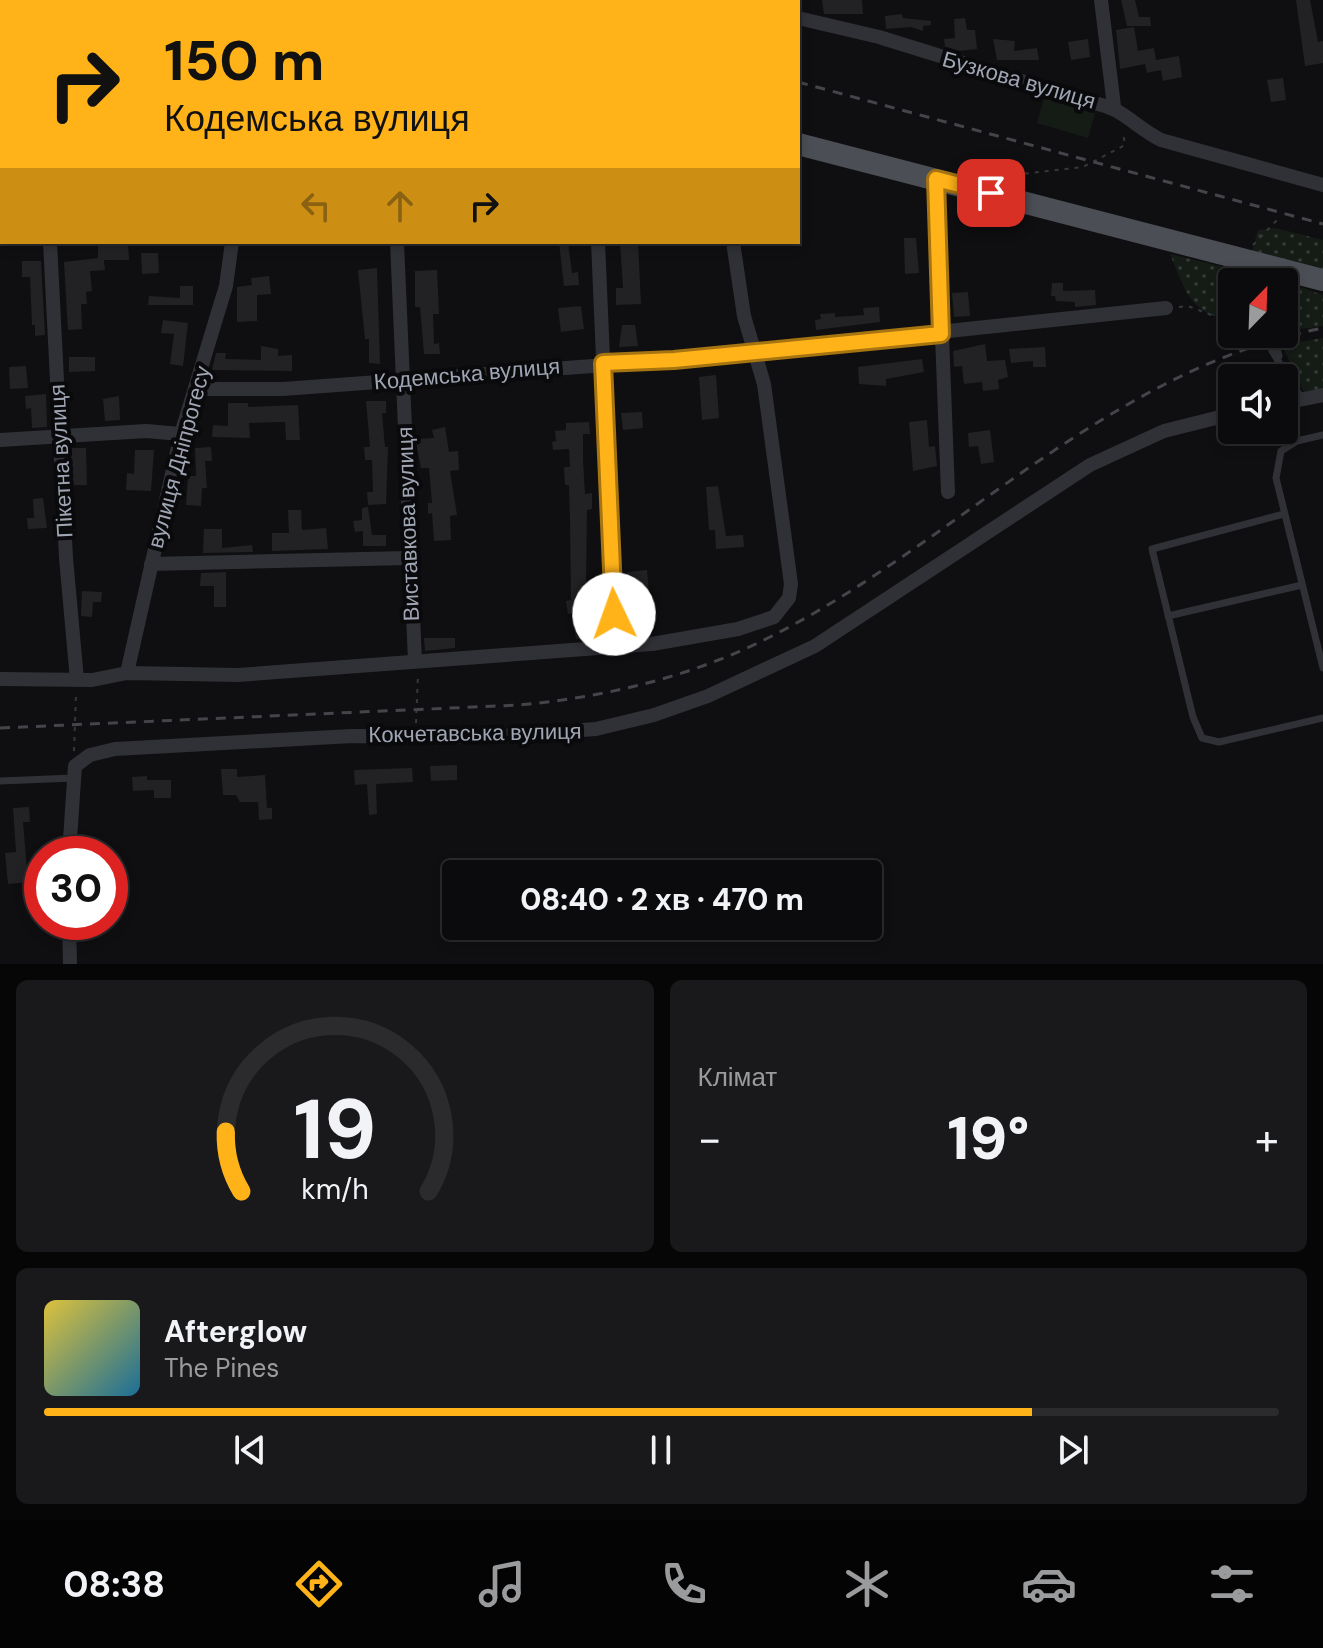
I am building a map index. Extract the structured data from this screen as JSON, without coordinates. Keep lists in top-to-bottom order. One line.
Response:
{"streets":{"street":["Бузкова вулиця","Кодемська вулиця","вулиця Дніпрогесу","Пікетна вулиця","Виставкова вулиця","Кокчетавська вулиця"]},"crossings":[["Кодемська вулиця","вулиця Дніпрогесу"],["Кодемська вулиця","Виставкова вулиця"]],"north":"top right","page":{"turn":["150 m","Кодемська вулиця"],"limit":"30","trip":"08:40 · 2 хв · 470 m","tile":"Клімат","heat":["−","19°","+"],"song":["Afterglow","The Pines"],"tabs":"08:38","gauge":["19","km/h"]}}
